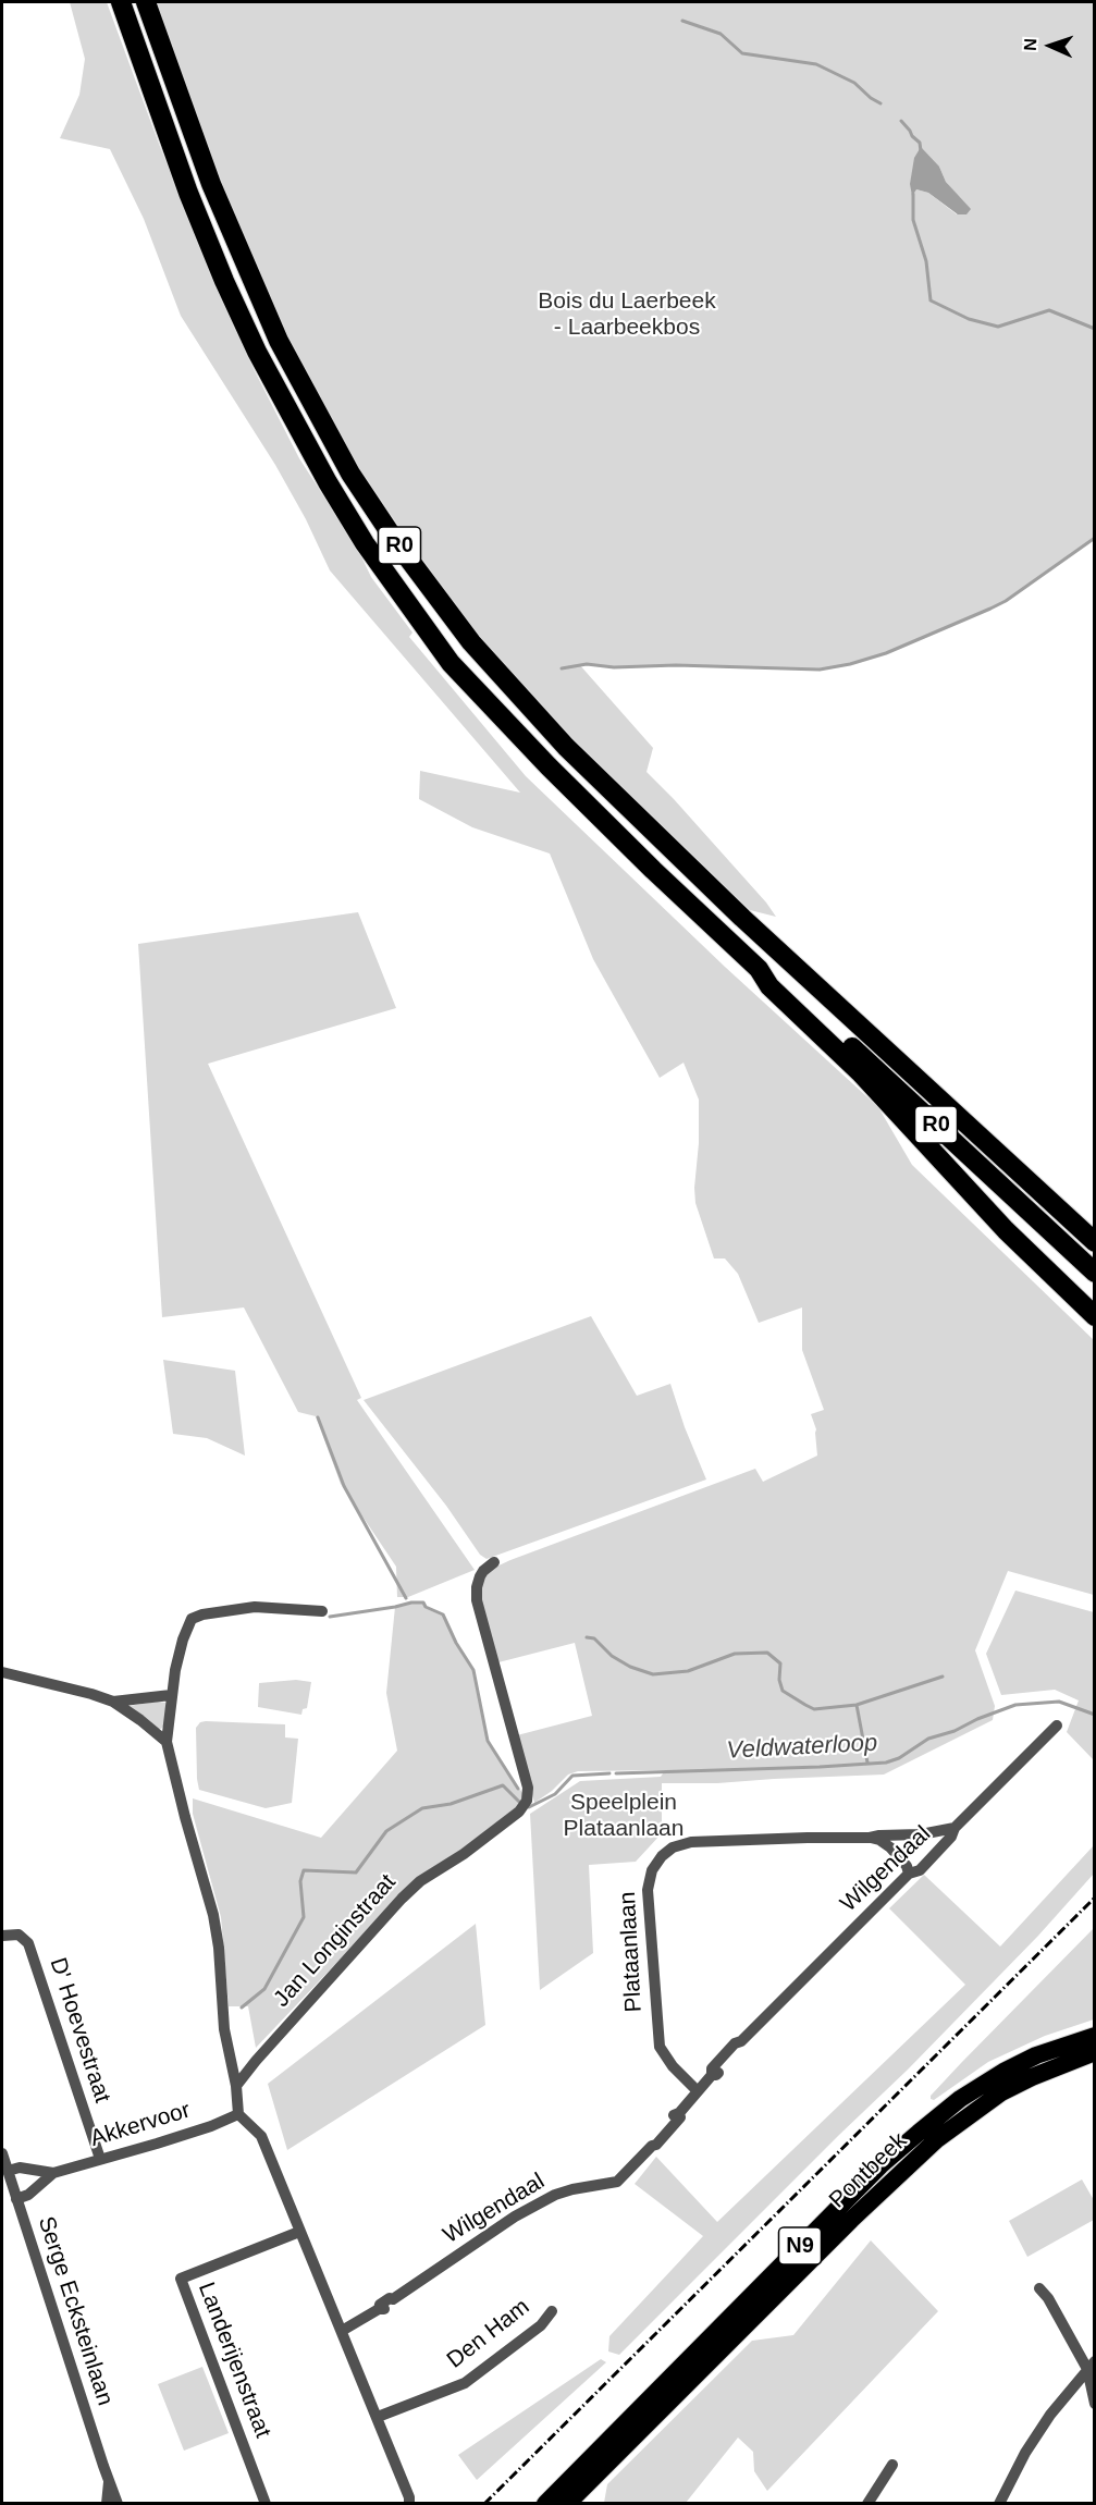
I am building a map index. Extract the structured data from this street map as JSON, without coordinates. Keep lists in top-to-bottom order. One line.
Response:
{"streets":{"highway":["R0","Pontbeek","N9"],"street":["Wilgendaal","Jan Longinstraat","Plataanlaan","D' Hoevestraat","Akkervoor","Serge Ecksteinlaan","Den Ham","Landerijenstraat"]},"crossings":[["Wilgendaal","Plataanlaan"],["D' Hoevestraat","Akkervoor"],["Akkervoor","Serge Ecksteinlaan"]],"water":["Veldwaterloop"],"parks":["Bois du Laerbeek - Laarbeekbos","Speelplein Plataanlaan"],"north":"left"}
